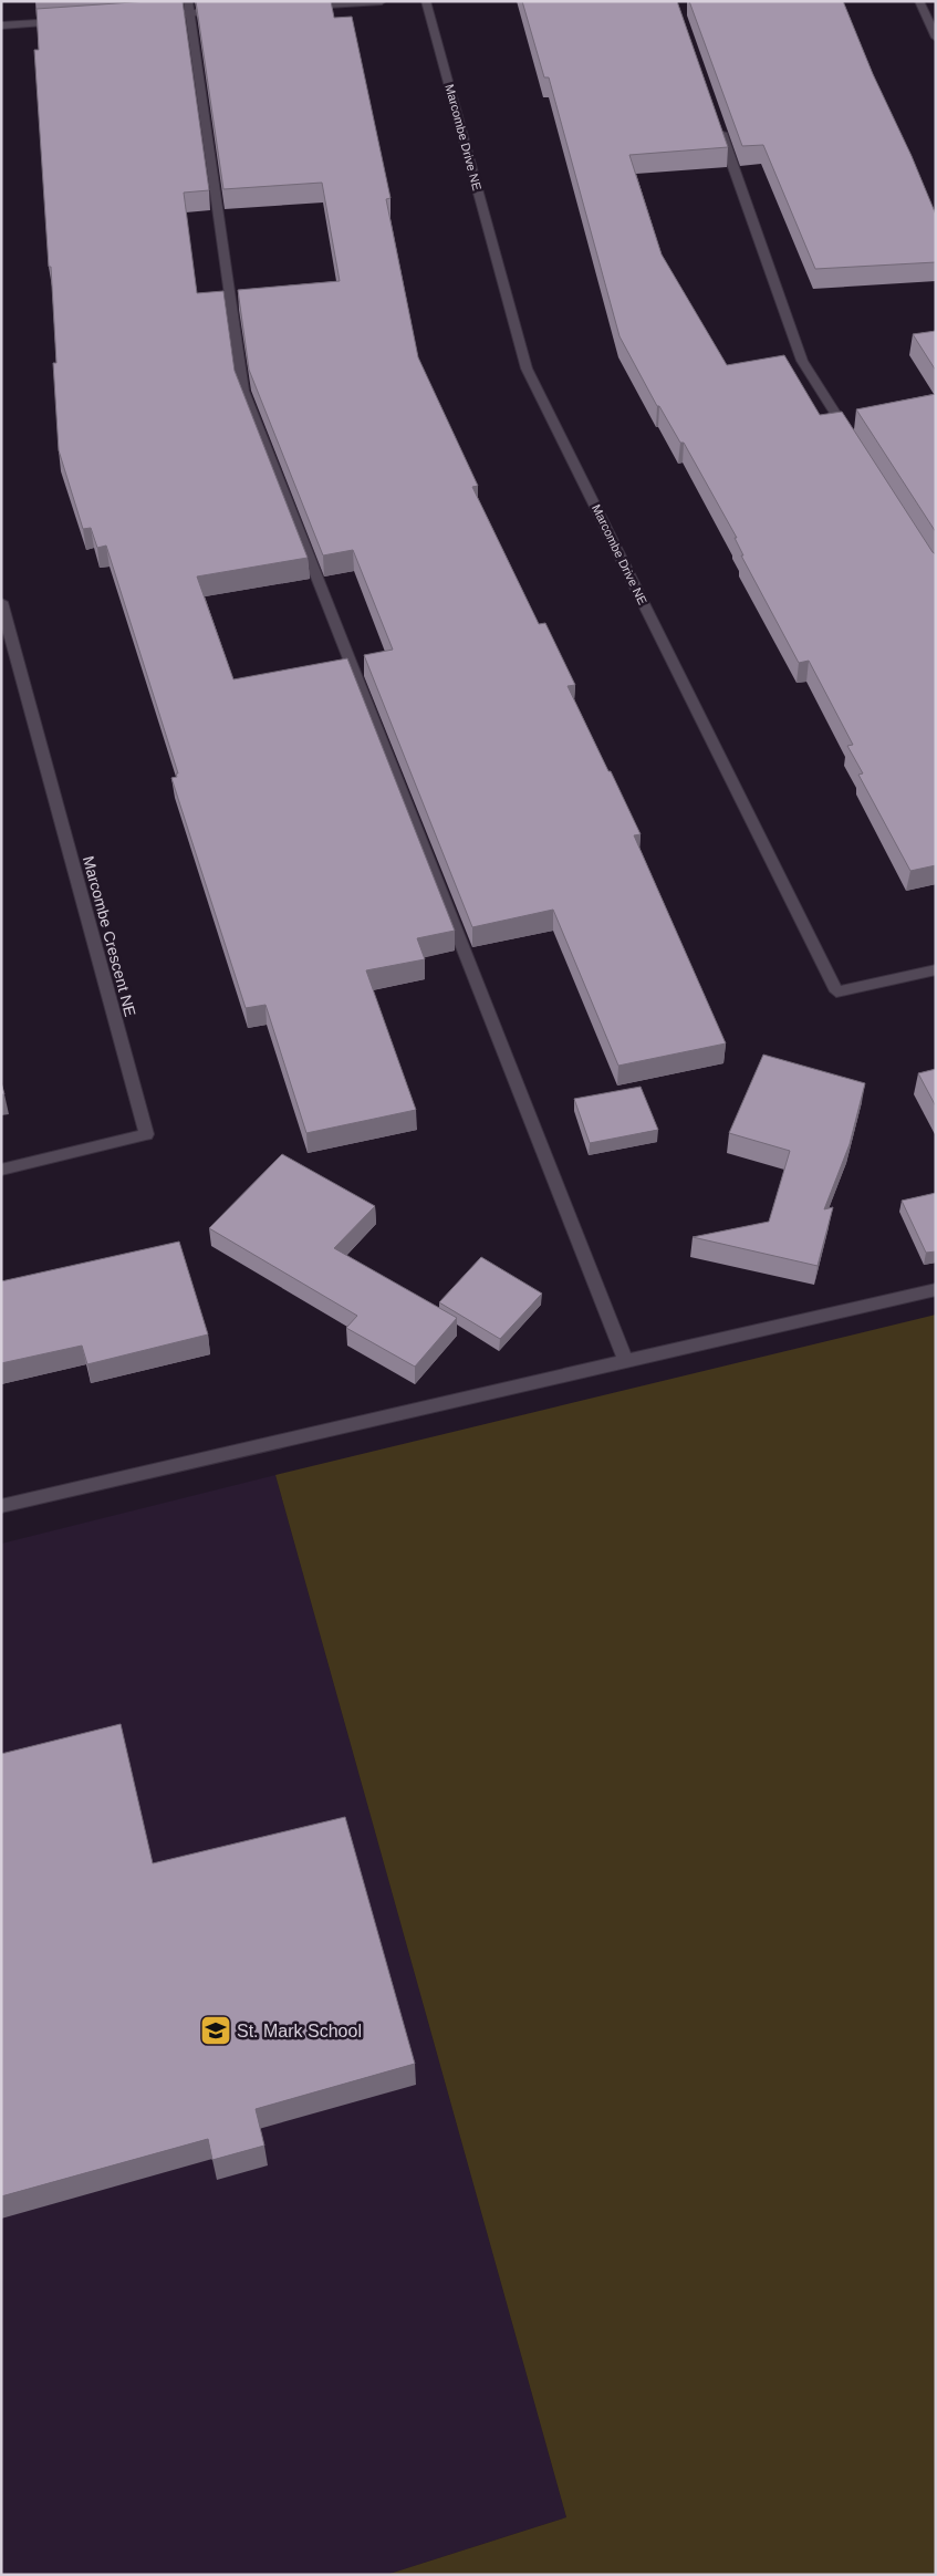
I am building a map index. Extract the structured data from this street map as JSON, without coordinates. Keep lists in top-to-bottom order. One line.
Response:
{"streets":{"street":["Marcombe Drive NE","Marcombe Crescent NE"]},"places":{"school or university":["St. Mark School"]}}
